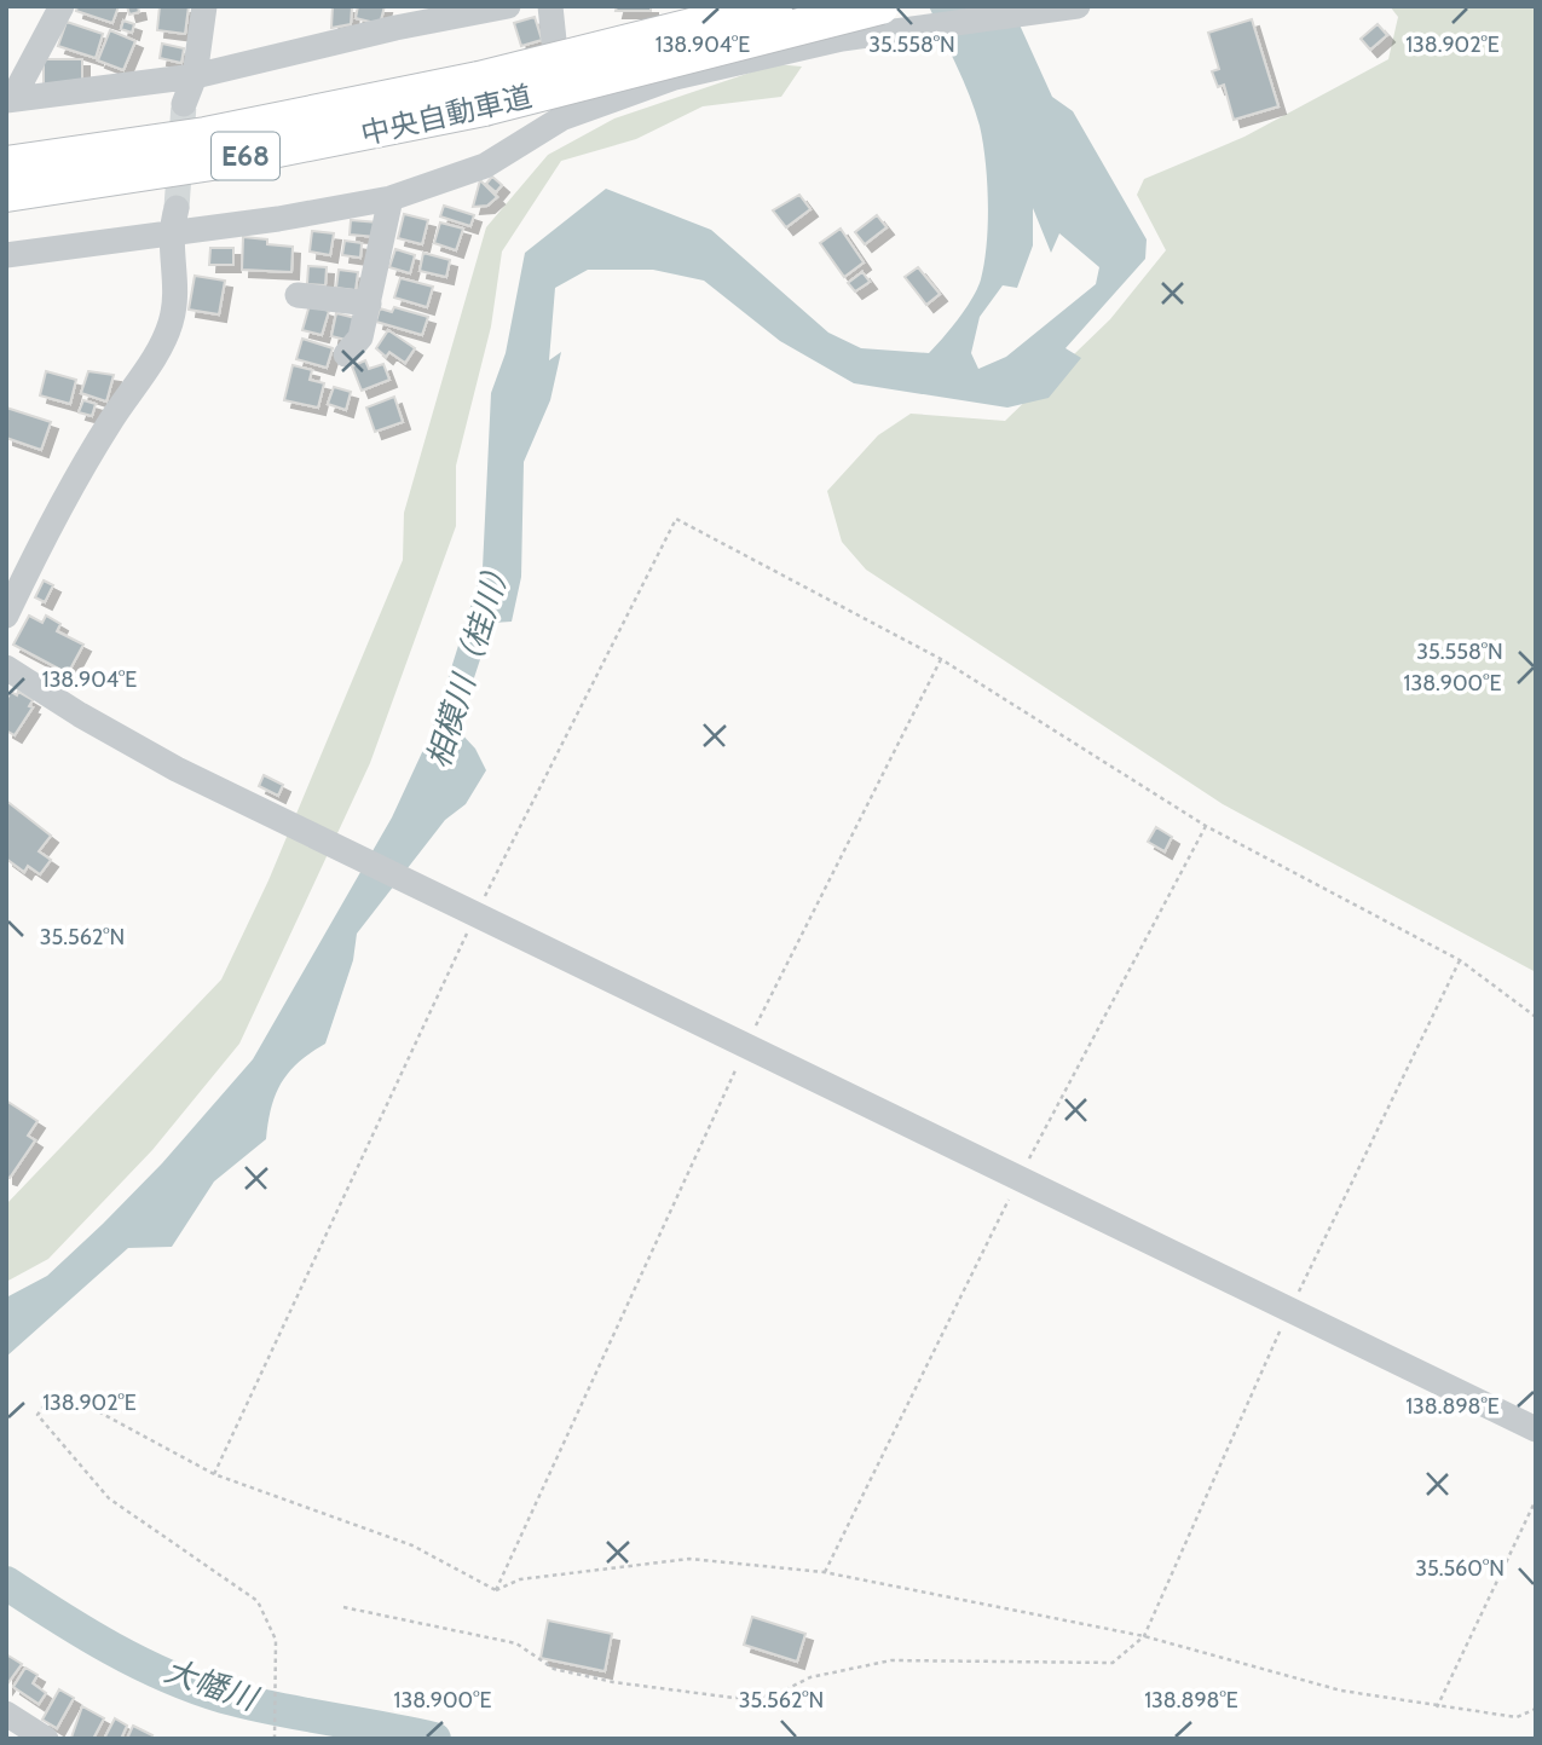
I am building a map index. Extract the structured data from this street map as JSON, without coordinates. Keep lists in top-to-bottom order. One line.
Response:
{"streets":{"highway":["中央自動車道","E68"]},"water":["相模川（桂川）","大幡川"],"coordinates":["138.904°E","138.902°E","35.558°N","138.900°E","35.562°N","138.898°E","35.560°N"]}
